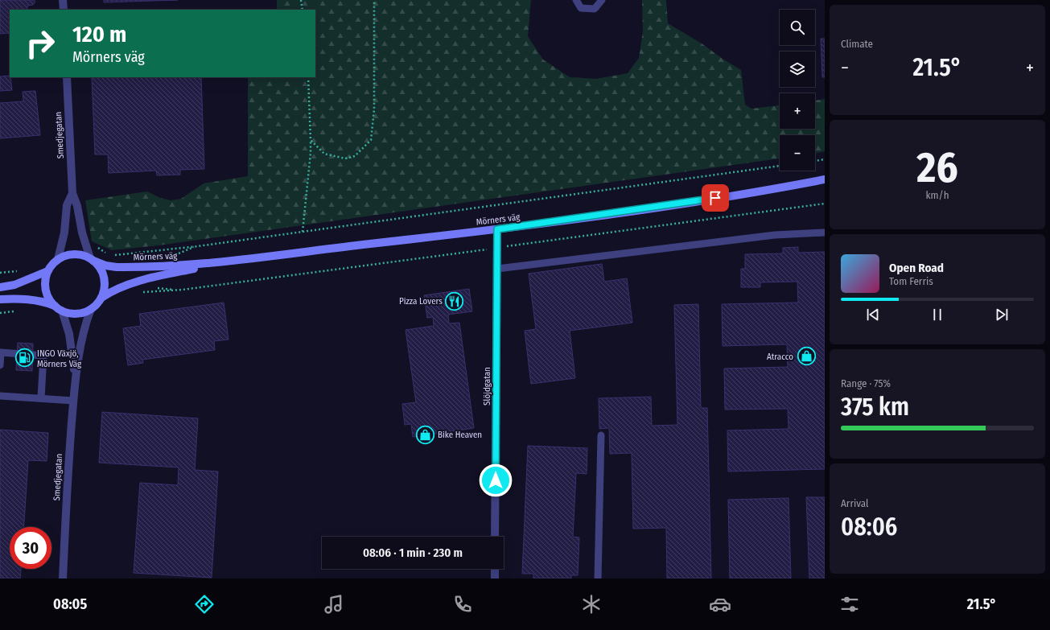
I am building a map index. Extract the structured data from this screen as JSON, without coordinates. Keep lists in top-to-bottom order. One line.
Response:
{"streets":{"main road":["Mörners väg"],"street":["Smedjegatan","Slöjdgatan"]},"crossings":[["Smedjegatan","Mörners väg"],["Mörners väg","Slöjdgatan"]],"places":{"restaurant":["Pizza Lovers"],"shop":["Atracco","Bike Heaven"],"fuel station":["INGO Växjö, Mörners Väg"]},"page":{"tile":["Climate",["26","km/h"],["Range · 75%","375 km"],["Arrival","08:06"]],"map_buttons":["+","−"],"turn":["120 m","Mörners väg"],"heat":["−","21.5°","+"],"song":["Open Road","Tom Ferris"],"limit":"30","trip":"08:06 · 1 min · 230 m","tabs":["08:05","21.5°"]}}
